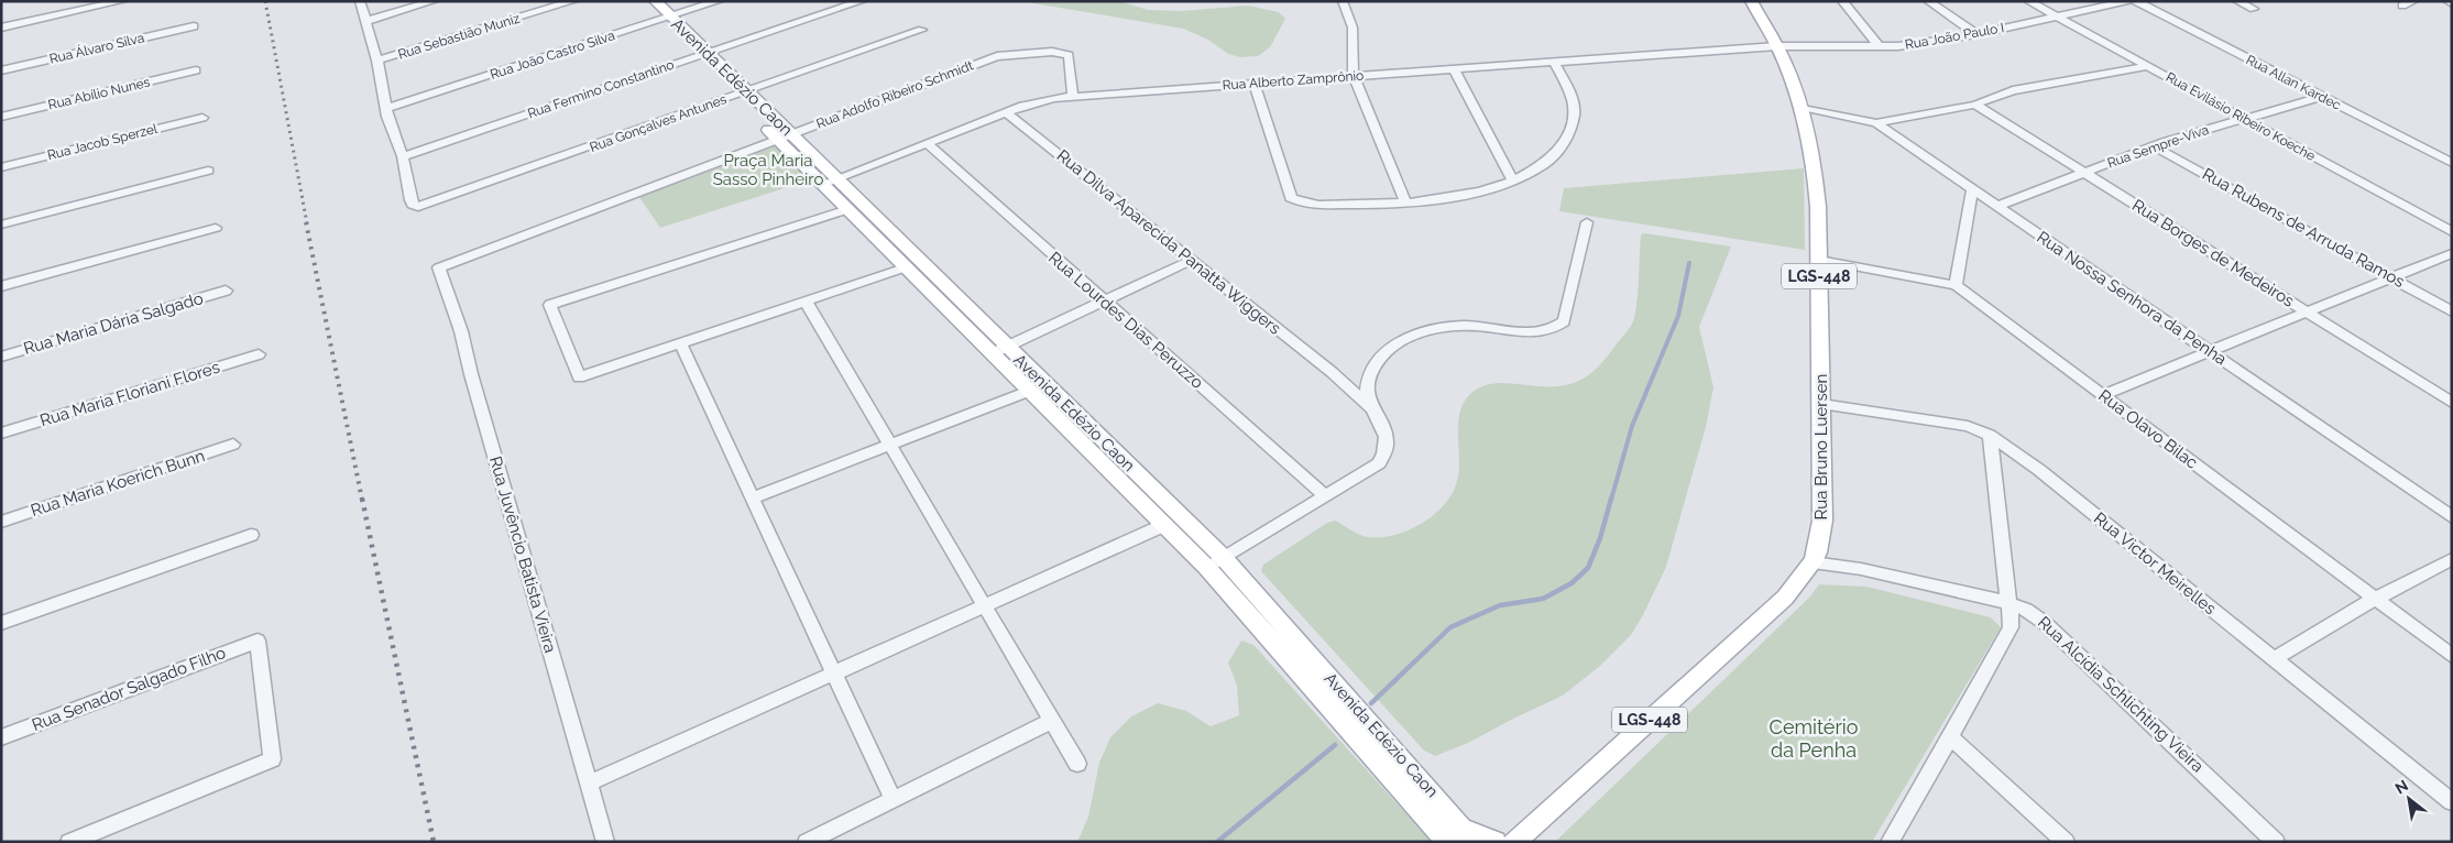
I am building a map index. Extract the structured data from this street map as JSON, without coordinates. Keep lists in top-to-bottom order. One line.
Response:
{"streets":{"main road":["Avenida Edézio Caon","LGS-448","Rua Bruno Luersen"],"street":["Rua Sebastião Muniz","Rua João Paulo I","Rua Álvaro Silva","Rua João Castro Silva","Rua Alberto Zamprônio","Rua Allan Kardec","Rua Fermino Constantino","Rua Abílio Nunes","Rua Adolfo Ribeiro Schmidt","Rua Evilásio Ribeiro Koeche","Rua Gonçalves Antunes","Rua Jacob Sperzel","Rua Sempre-Viva","Rua Rubens de Arruda Ramos","Rua Dilva Aparecida Panatta Wiggers","Rua Borges de Medeiros","Rua Nossa Senhora da Penha","Rua Lourdes Dias Peruzzo","Rua Maria Dária Salgado","Rua Maria Floriani Flores","Rua Olavo Bilac","Rua Maria Koerich Bunn","Rua Juvêncio Batista Vieira","Rua Victor Meirelles","Rua Senador Salgado Filho","Rua Alcídia Schlichting Vieira"]},"crossings":[["Rua João Paulo I","Rua Alberto Zamprônio"],["Rua João Paulo I","Rua Evilásio Ribeiro Koeche"],["Rua João Paulo I","Rua Bruno Luersen"],["Rua João Castro Silva","Avenida Edézio Caon"],["Avenida Edézio Caon","Rua Alberto Zamprônio"],["Avenida Edézio Caon","Rua Fermino Constantino"],["Avenida Edézio Caon","Rua Adolfo Ribeiro Schmidt"],["Avenida Edézio Caon","Rua Gonçalves Antunes"],["Rua Alberto Zamprônio","Rua Adolfo Ribeiro Schmidt"],["Rua Alberto Zamprônio","Rua Dilva Aparecida Panatta Wiggers"],["Rua Alberto Zamprônio","Rua Lourdes Dias Peruzzo"],["Rua Alberto Zamprônio","Rua Bruno Luersen"],["Rua Allan Kardec","Rua Sempre-Viva"],["Rua Fermino Constantino","Rua Gonçalves Antunes"],["Rua Adolfo Ribeiro Schmidt","Rua Juvêncio Batista Vieira"],["Rua Evilásio Ribeiro Koeche","Rua Sempre-Viva"],["Rua Sempre-Viva","Rua Rubens de Arruda Ramos"],["Rua Sempre-Viva","Rua Borges de Medeiros"],["Rua Sempre-Viva","Rua Nossa Senhora da Penha"],["Rua Nossa Senhora da Penha","Rua Bruno Luersen"],["Rua Olavo Bilac","Rua Bruno Luersen"],["Rua Bruno Luersen","Rua Victor Meirelles"],["Rua Bruno Luersen","Rua Alcídia Schlichting Vieira"]],"parks":["Praça Maria Sasso Pinheiro","Cemitério da Penha"],"north":"top left"}
